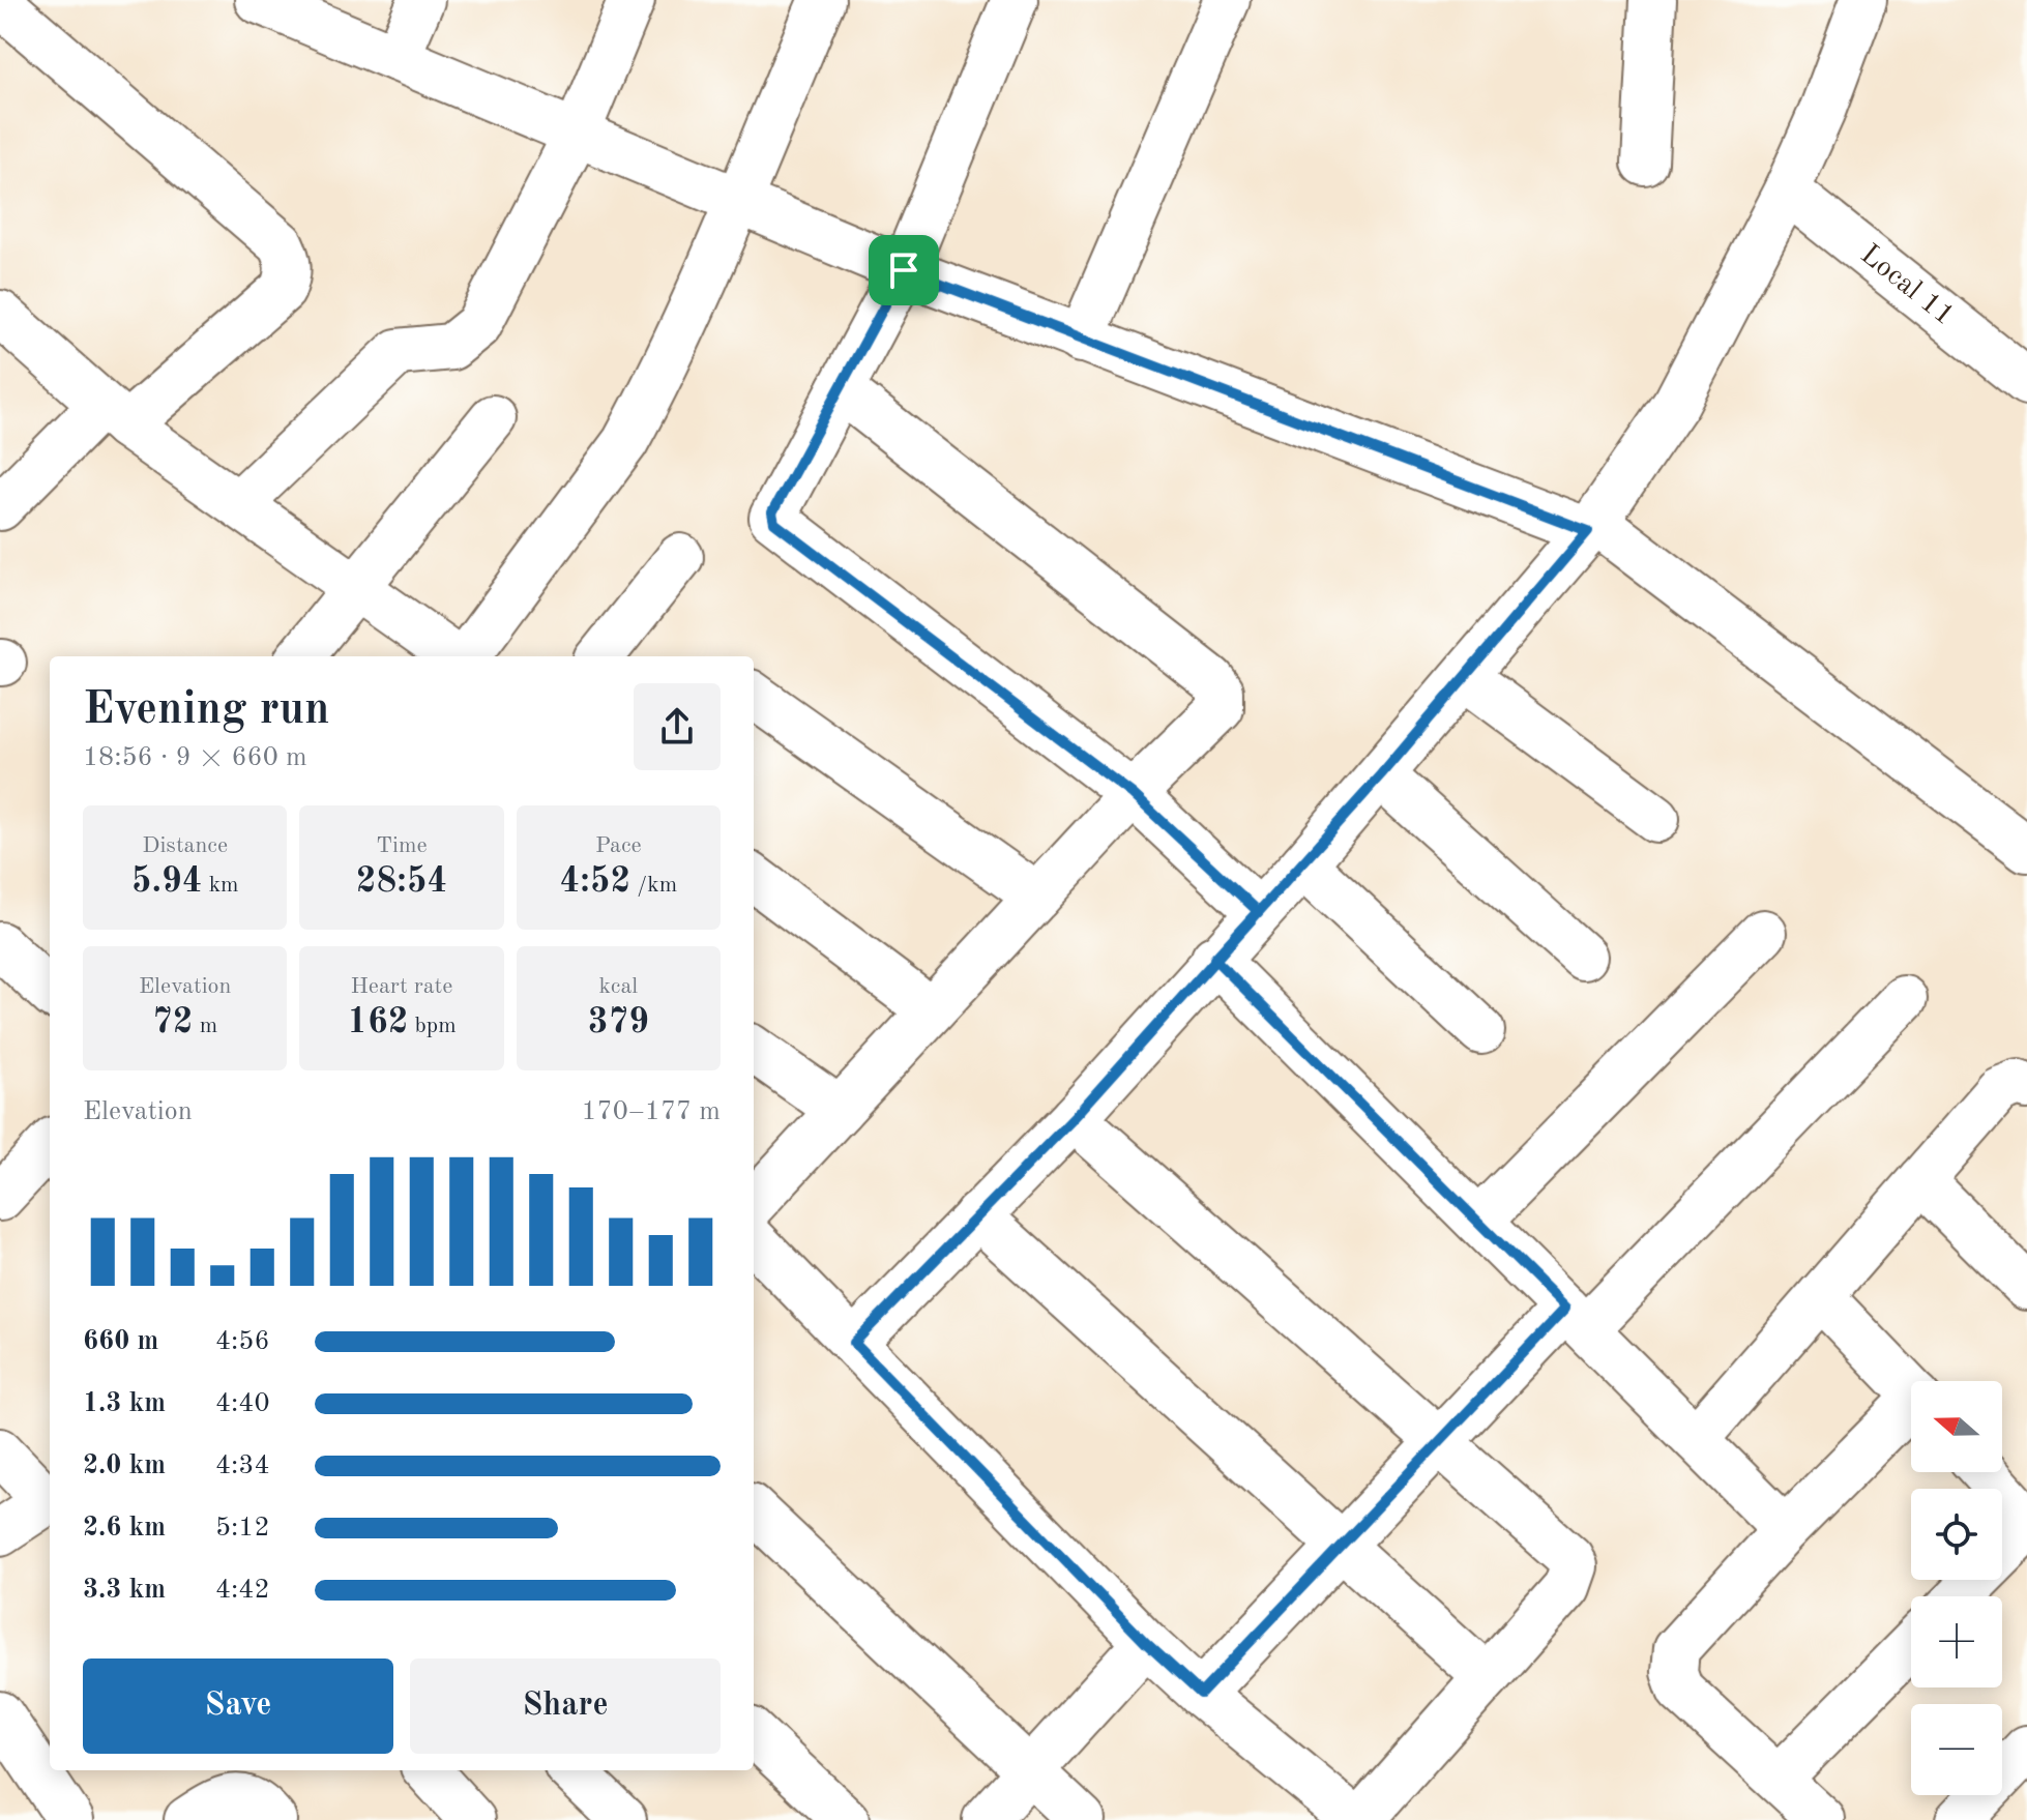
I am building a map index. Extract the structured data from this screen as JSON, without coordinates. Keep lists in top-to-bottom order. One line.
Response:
{"streets":{"street":["Local 11"]},"north":"left","page":{"heading":["Evening run","18:56 · 9 × 660 m"],"stats":[["Distance","5.94 km"],["Time","28:54"],["Pace","4:52 /km"],["Elevation","72 m"],["Heart rate","162 bpm"],["kcal","379"]],"chart":["Elevation","170–177 m"],"list":[{"name":"660 m","note":"4:56"},{"name":"1.3 km","note":"4:40"},{"name":"2.0 km","note":"4:34"},{"name":"2.6 km","note":"5:12"},{"name":"3.3 km","note":"4:42"}],"map_buttons":["+","−"],"buttons":["Save","Share"]}}
